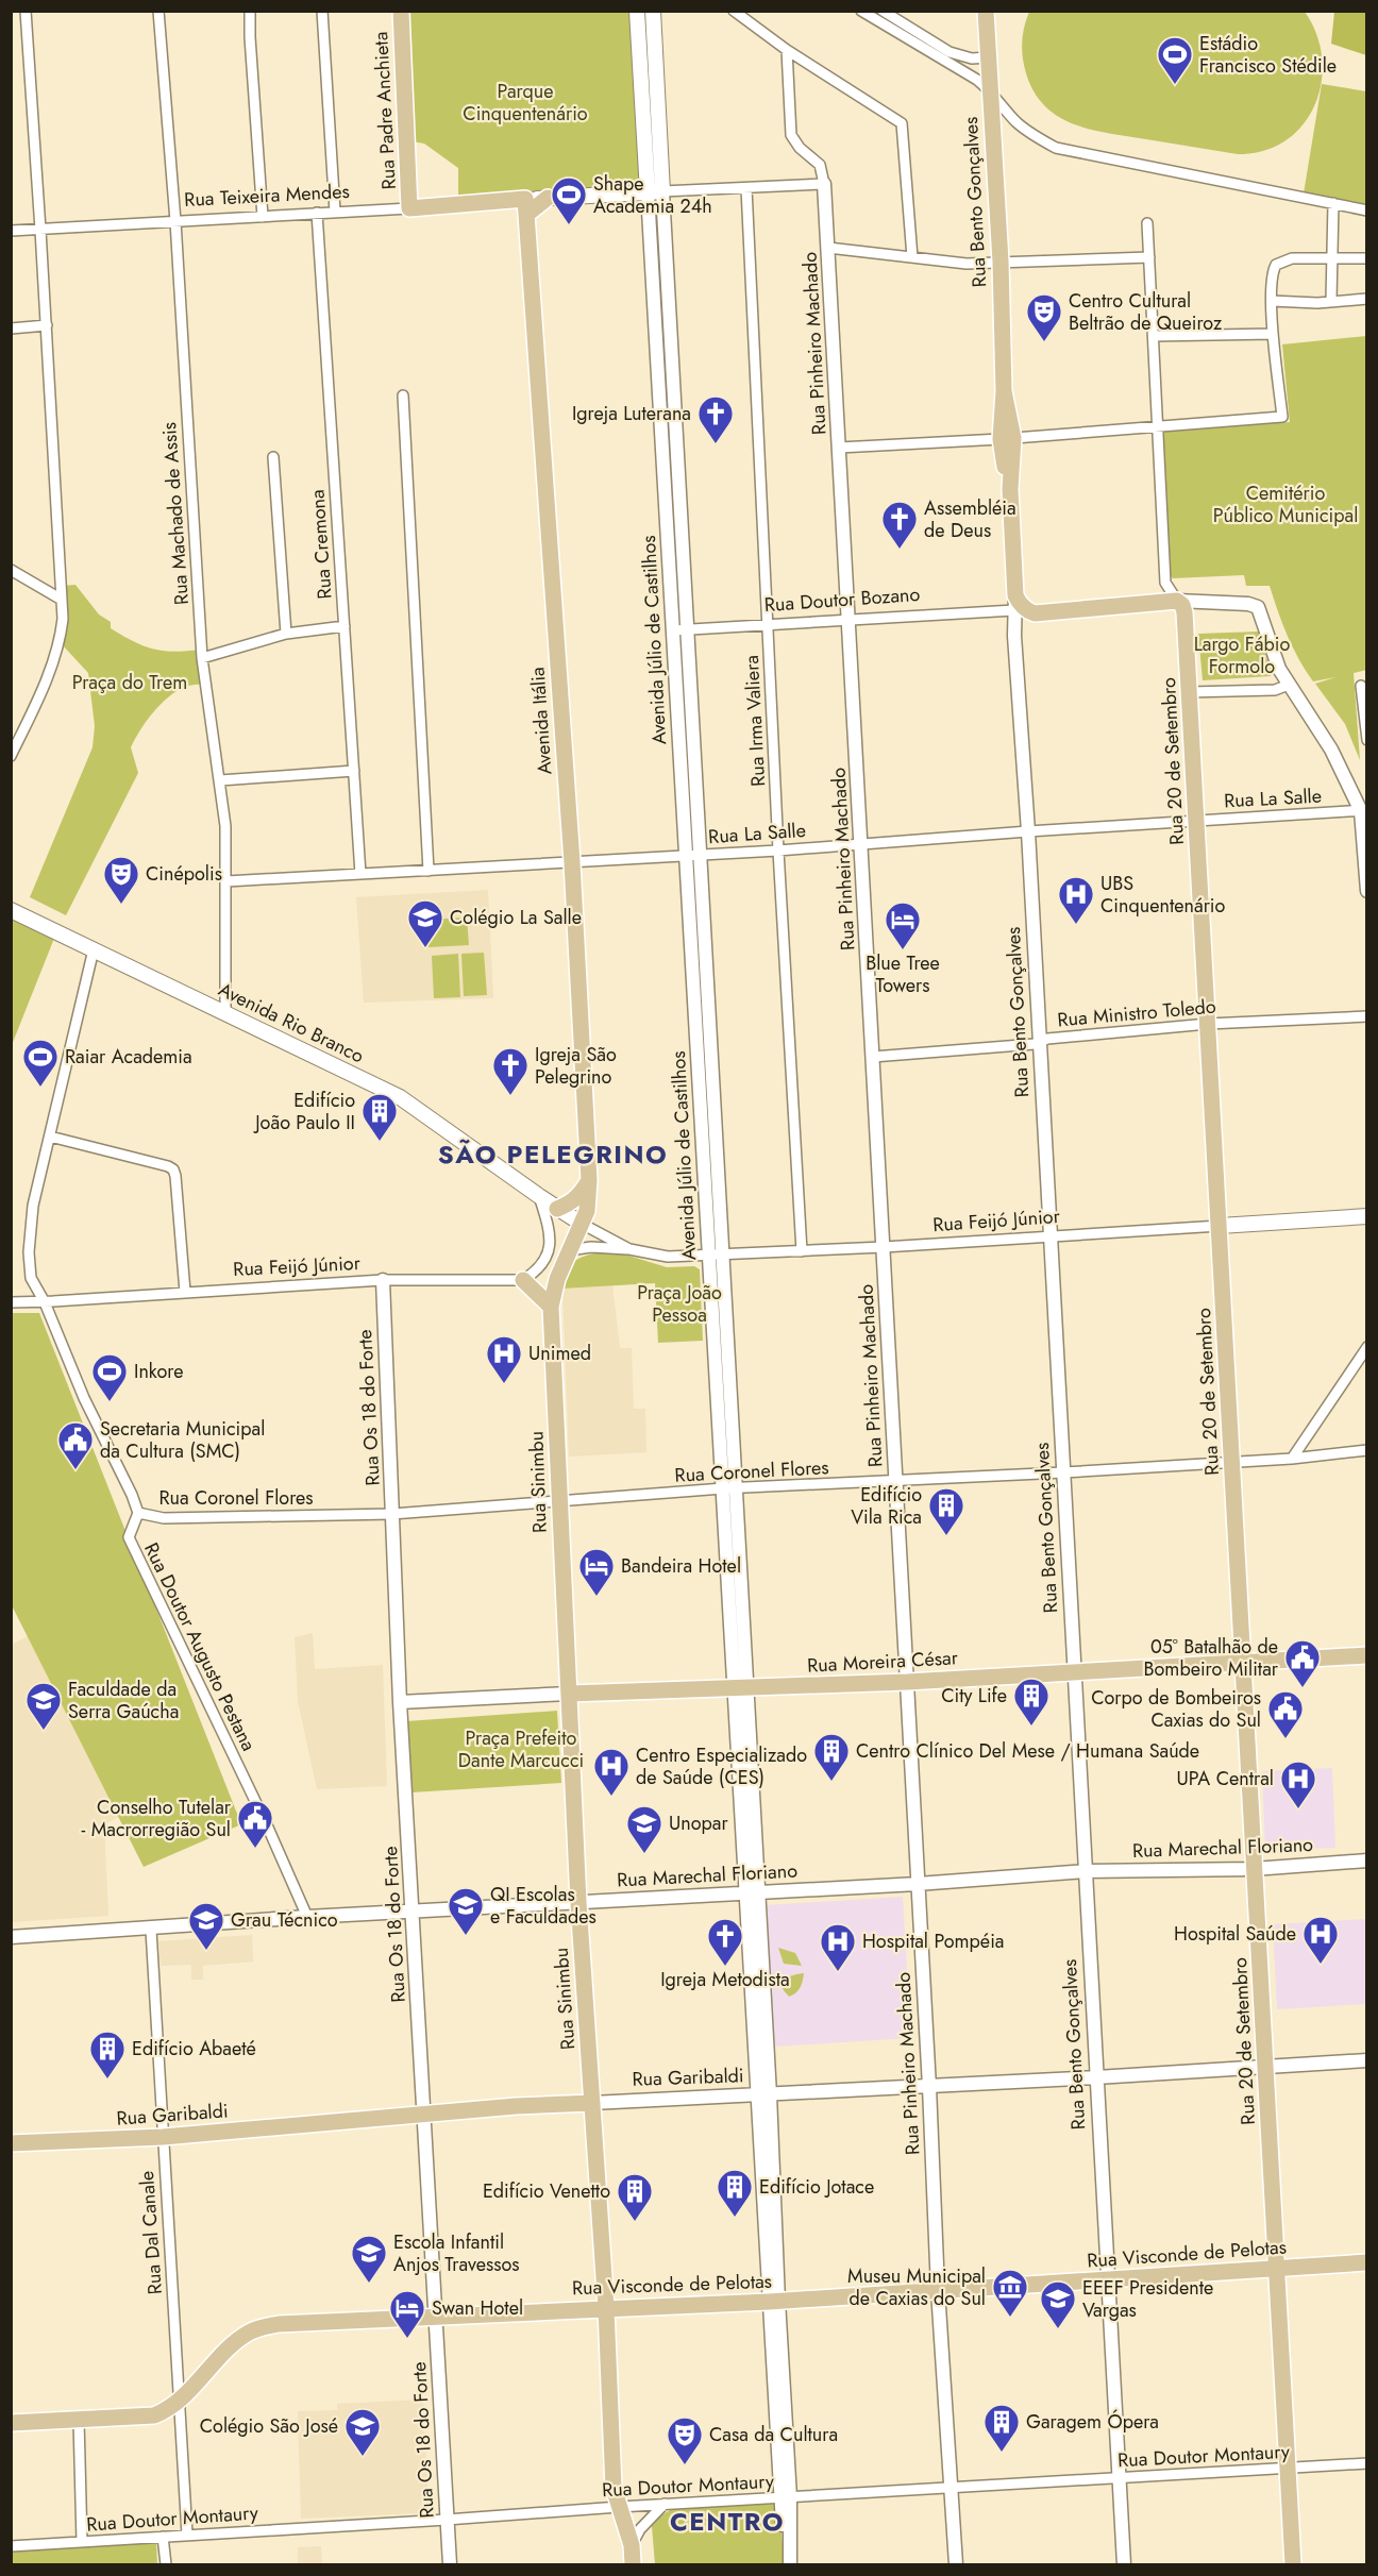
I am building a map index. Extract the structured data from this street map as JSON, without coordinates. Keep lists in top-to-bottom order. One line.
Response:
{"streets":{"main road":["Rua Padre Anchieta","Rua Teixeira Mendes","Rua Bento Gonçalves","Avenida Júlio de Castilhos","Avenida Itália","Rua 20 de Setembro","Avenida Rio Branco","Rua Feijó Júnior","Rua Sinimbu","Rua Moreira César","Rua Garibaldi","Rua Visconde de Pelotas"],"street":["Rua Pinheiro Machado","Rua Machado de Assis","Rua Cremona","Rua Doutor Bozano","Rua Irma Valiera","Rua La Salle","Rua Ministro Toledo","Rua Os 18 do Forte","Rua Coronel Flores","Rua Doutor Augusto Pestana","Rua Marechal Floriano","Rua Dal Canale","Rua Doutor Montaury"]},"crossings":[["Rua Padre Anchieta","Rua Teixeira Mendes"],["Rua Teixeira Mendes","Rua Machado de Assis"],["Rua Teixeira Mendes","Rua Cremona"],["Rua Teixeira Mendes","Avenida Itália"],["Rua Bento Gonçalves","Rua Doutor Bozano"],["Rua Bento Gonçalves","Rua La Salle"],["Rua Bento Gonçalves","Rua Ministro Toledo"],["Rua Bento Gonçalves","Rua Feijó Júnior"],["Rua Bento Gonçalves","Rua Coronel Flores"],["Rua Bento Gonçalves","Rua Moreira César"],["Rua Bento Gonçalves","Rua Marechal Floriano"],["Rua Bento Gonçalves","Rua Garibaldi"],["Rua Bento Gonçalves","Rua Visconde de Pelotas"],["Rua Bento Gonçalves","Rua Doutor Montaury"],["Rua Pinheiro Machado","Rua Doutor Bozano"],["Rua Pinheiro Machado","Rua La Salle"],["Rua Pinheiro Machado","Rua Ministro Toledo"],["Rua Pinheiro Machado","Rua Feijó Júnior"],["Rua Pinheiro Machado","Rua Coronel Flores"],["Rua Pinheiro Machado","Rua Moreira César"],["Rua Pinheiro Machado","Rua Marechal Floriano"],["Rua Pinheiro Machado","Rua Garibaldi"],["Rua Pinheiro Machado","Rua Visconde de Pelotas"],["Rua Pinheiro Machado","Rua Doutor Montaury"],["Rua Machado de Assis","Rua La Salle"],["Rua Machado de Assis","Avenida Rio Branco"],["Rua Cremona","Rua La Salle"],["Rua Doutor Bozano","Avenida Júlio de Castilhos"],["Rua Doutor Bozano","Rua Irma Valiera"],["Avenida Júlio de Castilhos","Rua La Salle"],["Avenida Júlio de Castilhos","Rua Feijó Júnior"],["Avenida Júlio de Castilhos","Rua Coronel Flores"],["Avenida Júlio de Castilhos","Rua Moreira César"],["Avenida Júlio de Castilhos","Rua Marechal Floriano"],["Avenida Júlio de Castilhos","Rua Garibaldi"],["Avenida Júlio de Castilhos","Rua Visconde de Pelotas"],["Avenida Júlio de Castilhos","Rua Doutor Montaury"],["Avenida Itália","Rua La Salle"],["Avenida Itália","Avenida Rio Branco"],["Avenida Itália","Rua Feijó Júnior"],["Avenida Itália","Rua Sinimbu"],["Rua Irma Valiera","Rua La Salle"],["Rua Irma Valiera","Rua Feijó Júnior"],["Rua 20 de Setembro","Rua La Salle"],["Rua 20 de Setembro","Rua Ministro Toledo"],["Rua 20 de Setembro","Rua Feijó Júnior"],["Rua 20 de Setembro","Rua Coronel Flores"],["Rua 20 de Setembro","Rua Moreira César"],["Rua 20 de Setembro","Rua Marechal Floriano"],["Rua 20 de Setembro","Rua Garibaldi"],["Rua 20 de Setembro","Rua Visconde de Pelotas"],["Rua 20 de Setembro","Rua Doutor Montaury"],["Avenida Rio Branco","Rua Feijó Júnior"],["Avenida Rio Branco","Rua Sinimbu"],["Rua Feijó Júnior","Rua Os 18 do Forte"],["Rua Feijó Júnior","Rua Sinimbu"],["Rua Os 18 do Forte","Rua Coronel Flores"],["Rua Os 18 do Forte","Rua Moreira César"],["Rua Os 18 do Forte","Rua Marechal Floriano"],["Rua Os 18 do Forte","Rua Garibaldi"],["Rua Os 18 do Forte","Rua Visconde de Pelotas"],["Rua Os 18 do Forte","Rua Doutor Montaury"],["Rua Coronel Flores","Rua Sinimbu"],["Rua Coronel Flores","Rua Doutor Augusto Pestana"],["Rua Sinimbu","Rua Moreira César"],["Rua Sinimbu","Rua Marechal Floriano"],["Rua Sinimbu","Rua Garibaldi"],["Rua Sinimbu","Rua Visconde de Pelotas"],["Rua Sinimbu","Rua Doutor Montaury"],["Rua Doutor Augusto Pestana","Rua Marechal Floriano"],["Rua Marechal Floriano","Rua Dal Canale"],["Rua Garibaldi","Rua Dal Canale"],["Rua Dal Canale","Rua Visconde de Pelotas"],["Rua Dal Canale","Rua Doutor Montaury"]],"districts":["SÃO PELEGRINO","CENTRO"],"parks":["Parque Cinquentenário","Cemitério Público Municipal","Largo Fábio Formolo","Praça do Trem","Praça João Pessoa","Praça Prefeito Dante Marcucci"],"places":{"sports":["Estádio Francisco Stédile","Shape Academia 24h","Raiar Academia","Inkore"],"theatre":["Centro Cultural Beltrão de Queiroz","Cinépolis","Casa da Cultura"],"church":["Igreja Luterana","Assembléia de Deus","Igreja São Pelegrino","Igreja Metodista"],"hospital":["UBS Cinquentenário","Unimed","Centro Especializado de Saúde (CES)","UPA Central","Hospital Saúde","Hospital Pompéia"],"school or university":["Colégio La Salle","Faculdade da Serra Gaúcha","Unopar","QI Escolas e Faculdades","Grau Técnico","Escola Infantil Anjos Travessos","EEEF Presidente Vargas","Colégio São José"],"hotel":["Blue Tree Towers","Bandeira Hotel","Swan Hotel"],"building":["Edifício João Paulo II","Edifício Vila Rica","City Life","Centro Clínico Del Mese / Humana Saúde","Edifício Abaeté","Edifício Jotace","Edifício Venetto","Garagem Ópera"],"public building":["Secretaria Municipal da Cultura (SMC)","05º Batalhão de Bombeiro Militar","Corpo de Bombeiros Caxias do Sul","Conselho Tutelar - Macrorregião Sul"],"museum":["Museu Municipal de Caxias do Sul"]}}
